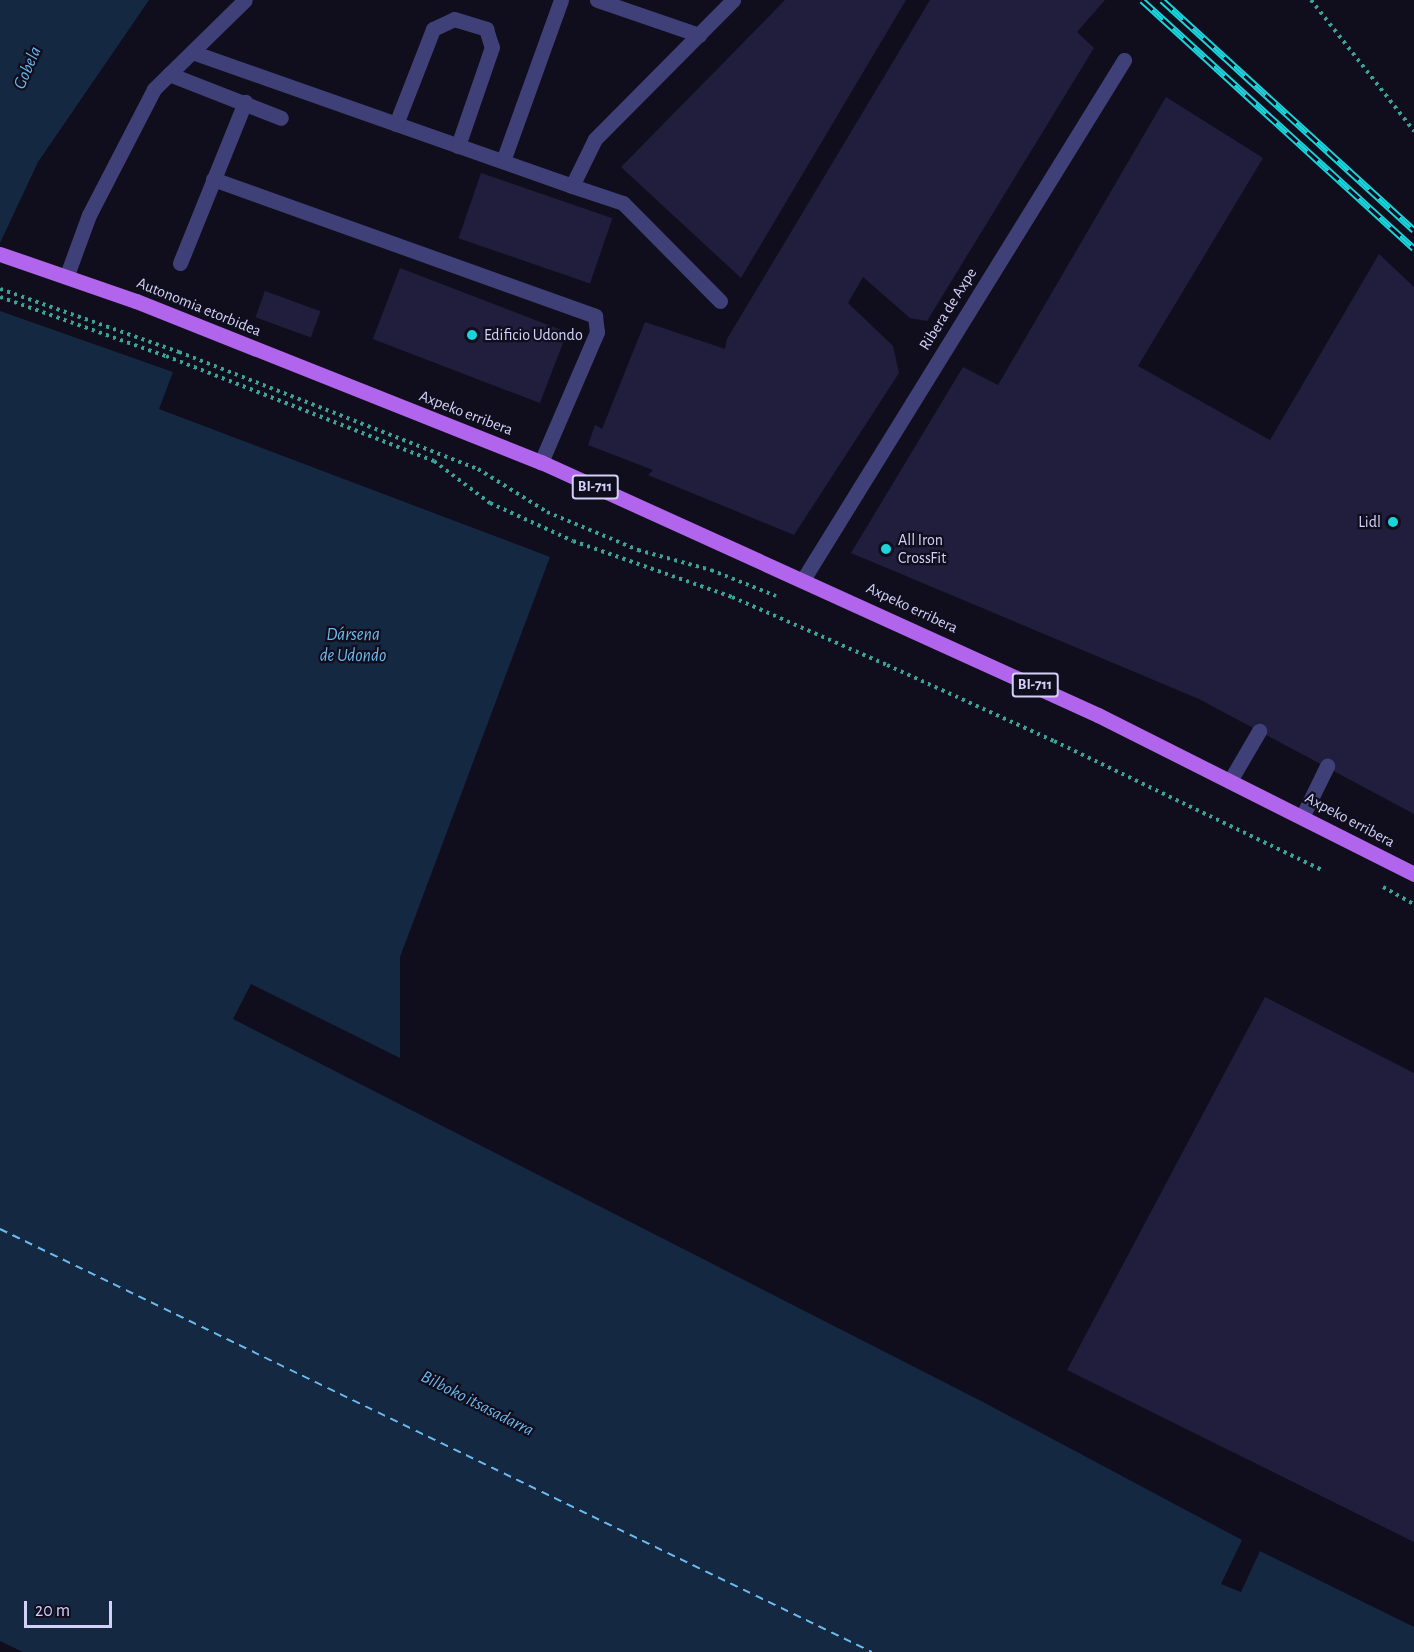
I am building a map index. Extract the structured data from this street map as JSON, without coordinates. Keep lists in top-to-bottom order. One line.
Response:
{"streets":{"main road":["Autonomia etorbidea","Axpeko erribera","BI-711"],"street":["Ribera de Axpe"]},"crossings":[["Autonomia etorbidea","Axpeko erribera"],["Ribera de Axpe","Axpeko erribera"]],"water":["Gobela","Dársena de Udondo","Bilboko itsasadarra"],"places":["Edificio Udondo","Lidl","All Iron CrossFit"],"scale_bar":"20 m"}
